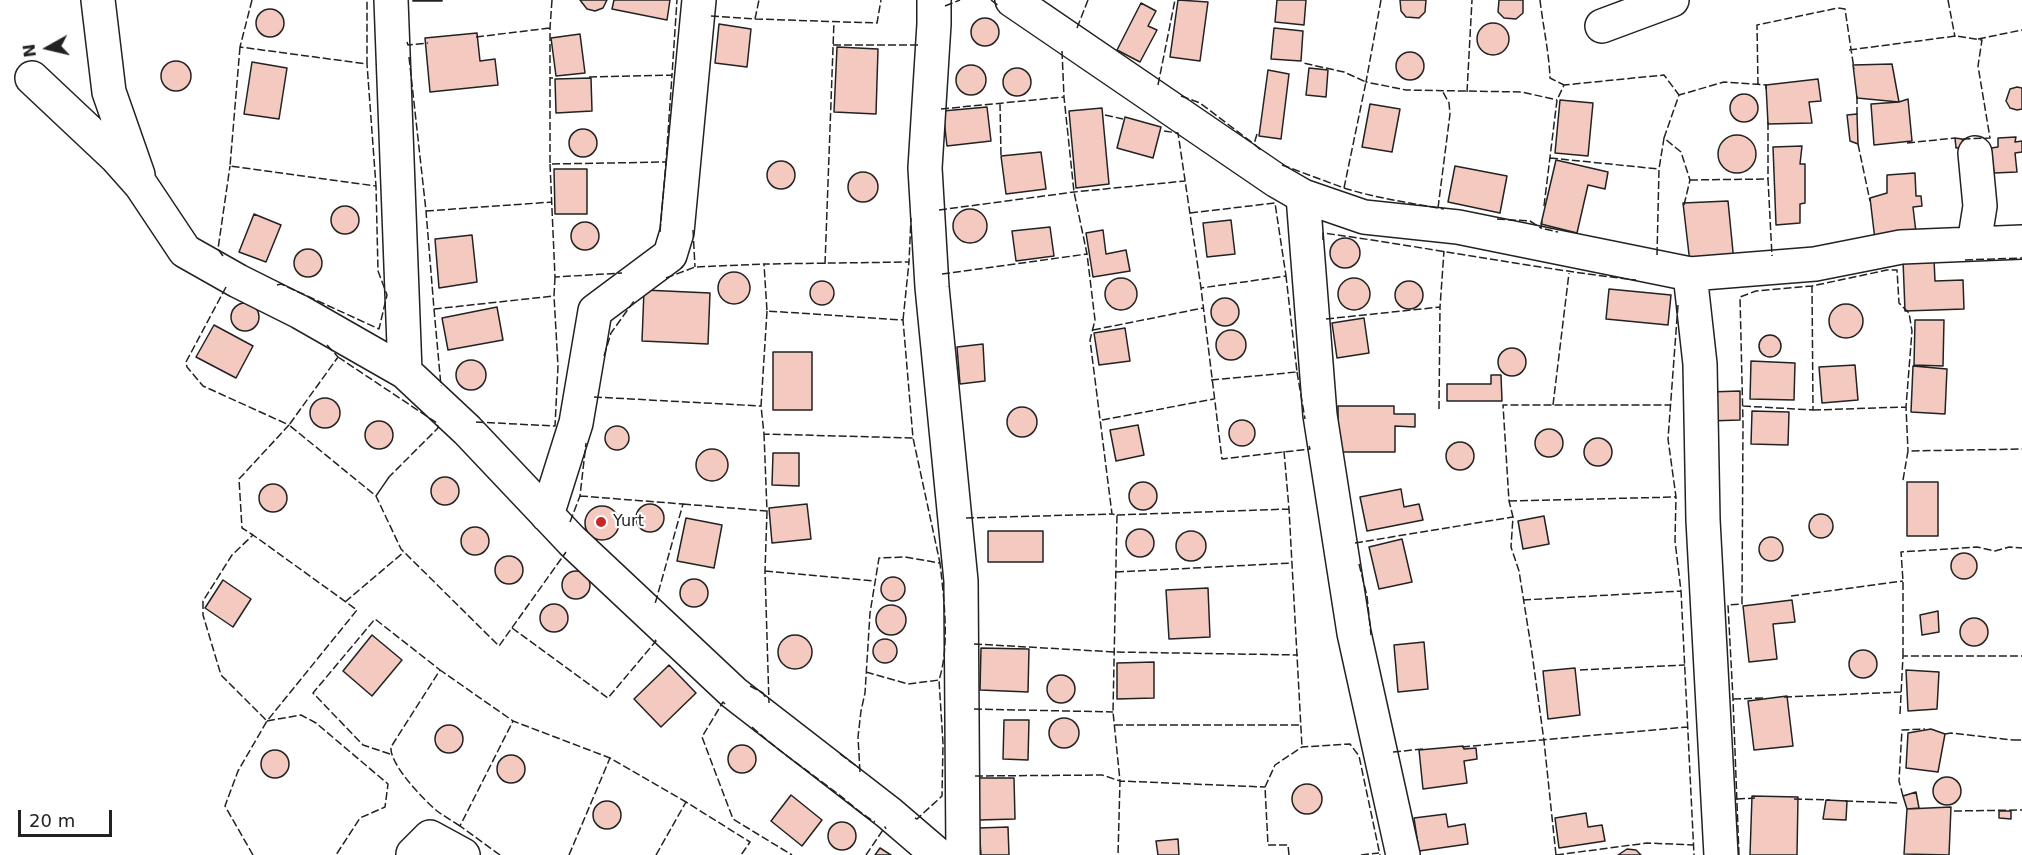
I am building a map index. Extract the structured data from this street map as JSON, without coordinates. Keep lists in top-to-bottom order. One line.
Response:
{"places":["Yurt"],"scale_bar":"20 m","north":"left"}
